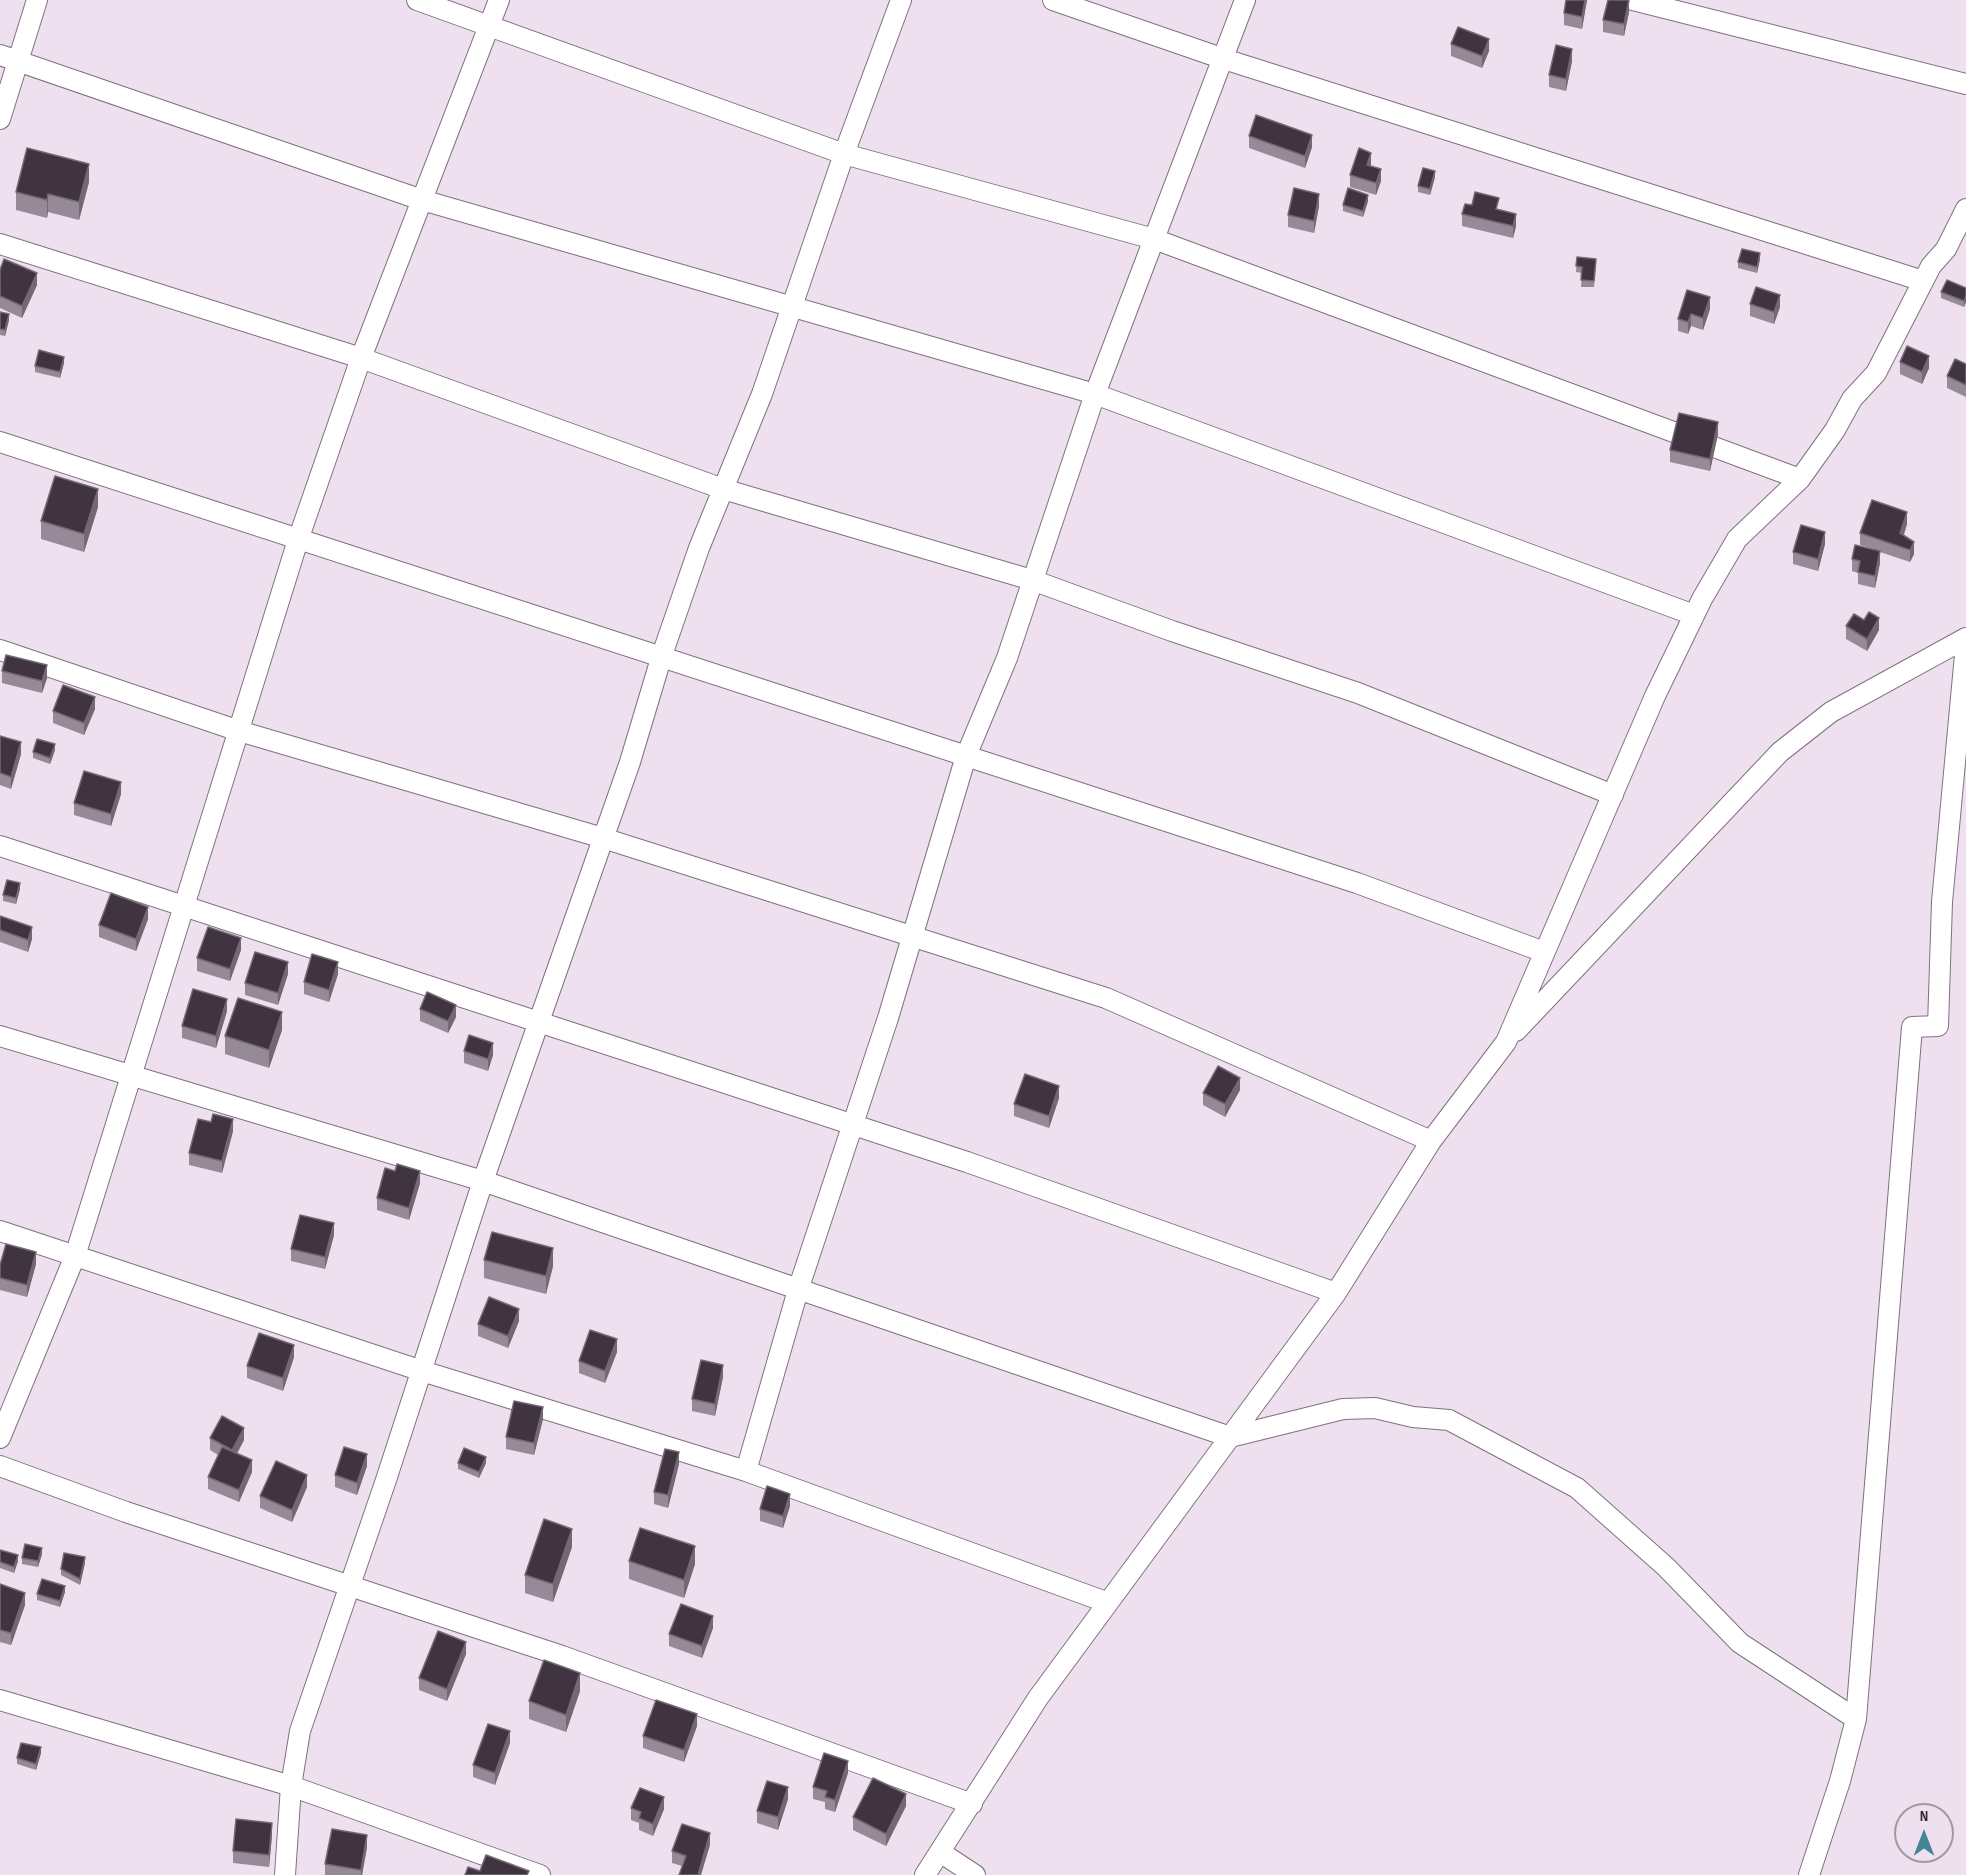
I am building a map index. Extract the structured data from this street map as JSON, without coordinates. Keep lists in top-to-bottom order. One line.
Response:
{"north":"top"}
